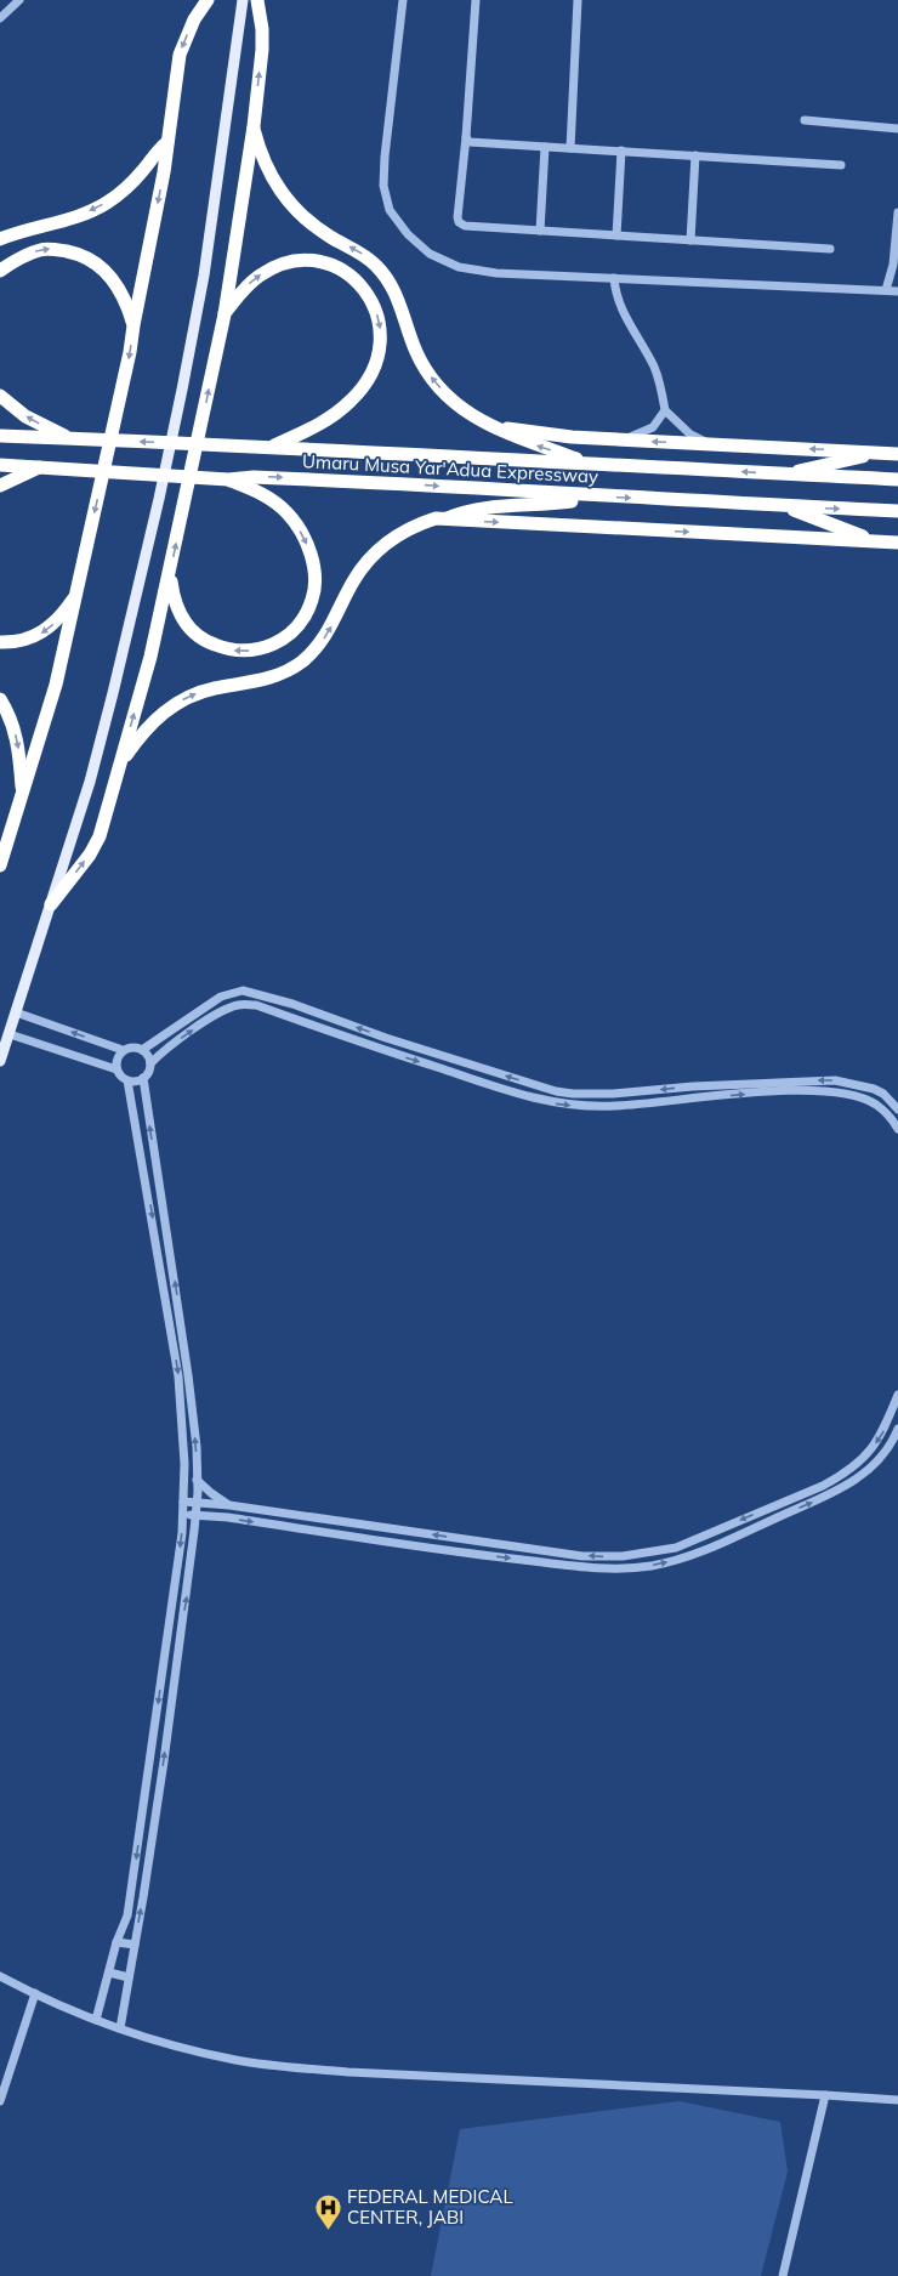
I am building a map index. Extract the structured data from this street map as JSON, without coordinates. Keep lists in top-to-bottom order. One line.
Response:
{"streets":{"highway":["Umaru Musa Yar'Adua Expressway"]},"places":{"hospital":["FEDERAL MEDICAL CENTER, JABI"]}}
